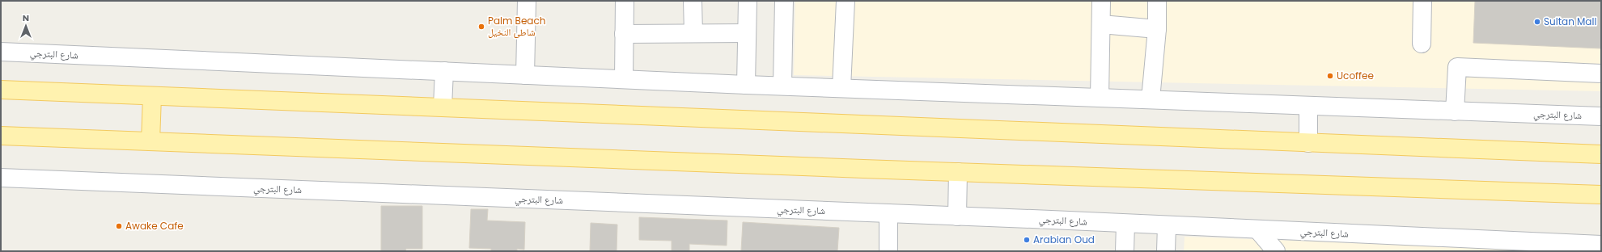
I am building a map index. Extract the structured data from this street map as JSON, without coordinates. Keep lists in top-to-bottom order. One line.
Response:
{"streets":{"street":["شارع البترجي"]},"places":["Sultan Mall","Palm Beach شاطئ النخيل","Ucoffee","Awake Cafe","Arabian Oud"],"north":"top"}
